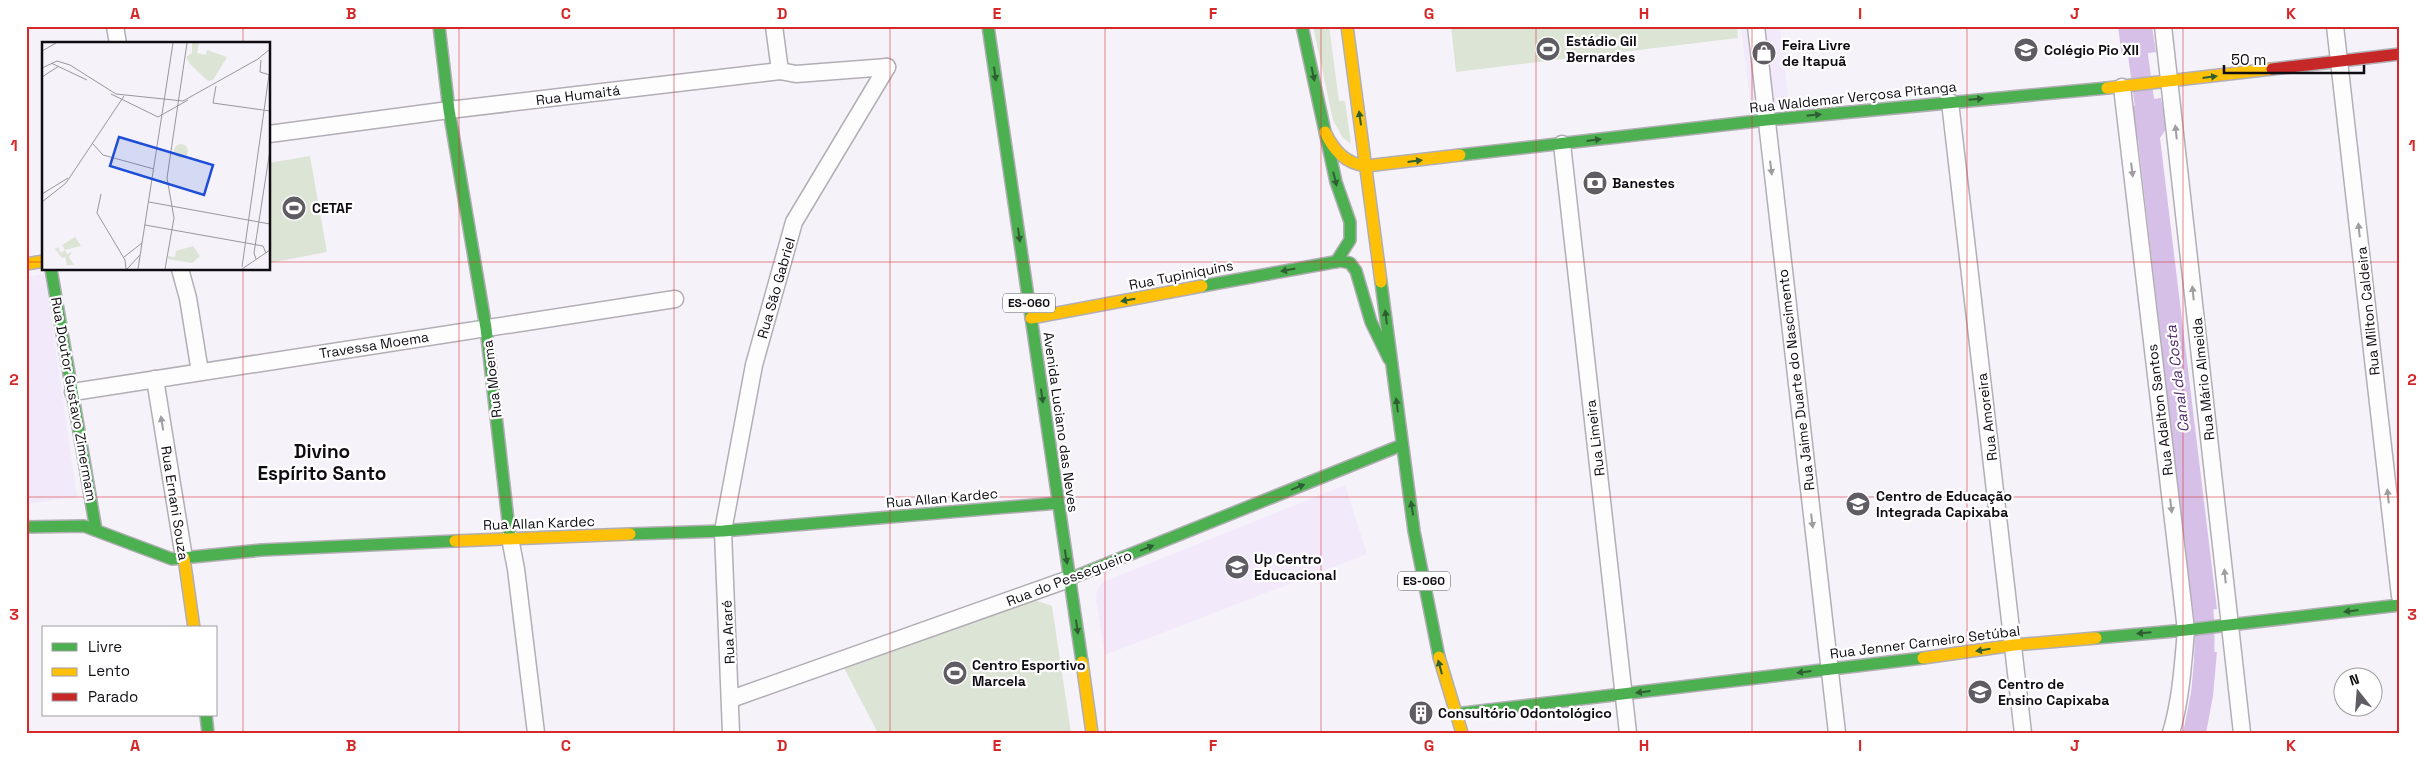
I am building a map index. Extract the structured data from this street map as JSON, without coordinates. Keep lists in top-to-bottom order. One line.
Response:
{"streets":{"street":["Rua Humaitá","Rua Waldemar Verçosa Pitanga","Rua Tupiniquins","Rua São Gabriel","ES-060","Rua Milton Caldeira","Travessa Moema","Rua Moema","Rua Mário Almeida","Rua Jaime Duarte do Nascimento","Rua Doutor Gustavo Zimermam","Rua Adalton Santos","Rua Amoreira","Avenida Luciano das Neves","Rua Limeira","Rua Allan Kardec","Rua Ernani Souza","Rua do Pessegueiro","Rua Araré","Rua Jenner Carneiro Setúbal"]},"crossings":[["Rua Humaitá","Rua São Gabriel"],["Rua Humaitá","Rua Moema"],["Rua Waldemar Verçosa Pitanga","ES-060"],["Rua Waldemar Verçosa Pitanga","Rua Milton Caldeira"],["Rua Waldemar Verçosa Pitanga","Rua Mário Almeida"],["Rua Waldemar Verçosa Pitanga","Rua Jaime Duarte do Nascimento"],["Rua Waldemar Verçosa Pitanga","Rua Adalton Santos"],["Rua Waldemar Verçosa Pitanga","Rua Amoreira"],["Rua Waldemar Verçosa Pitanga","Rua Limeira"],["Rua Tupiniquins","Avenida Luciano das Neves"],["Rua São Gabriel","Rua Allan Kardec"],["Rua São Gabriel","Rua Araré"],["ES-060","Rua do Pessegueiro"],["ES-060","Rua Jenner Carneiro Setúbal"],["Travessa Moema","Rua Moema"],["Travessa Moema","Rua Doutor Gustavo Zimermam"],["Travessa Moema","Rua Ernani Souza"],["Rua Moema","Rua Allan Kardec"],["Rua Mário Almeida","Rua Jenner Carneiro Setúbal"],["Rua Jaime Duarte do Nascimento","Rua Jenner Carneiro Setúbal"],["Rua Doutor Gustavo Zimermam","Rua Allan Kardec"],["Rua Adalton Santos","Rua Jenner Carneiro Setúbal"],["Rua Amoreira","Rua Jenner Carneiro Setúbal"],["Avenida Luciano das Neves","Rua Allan Kardec"],["Avenida Luciano das Neves","Rua do Pessegueiro"],["Rua Limeira","Rua Jenner Carneiro Setúbal"],["Rua Allan Kardec","Rua Ernani Souza"],["Rua Allan Kardec","Rua Araré"],["Rua do Pessegueiro","Rua Araré"]],"one_way":["Rua Waldemar Verçosa Pitanga","Rua Tupiniquins","Rua Milton Caldeira","Rua Mário Almeida","Rua Jaime Duarte do Nascimento","Rua Adalton Santos","Avenida Luciano das Neves","Rua Ernani Souza","Rua do Pessegueiro","Rua Jenner Carneiro Setúbal"],"districts":["Divino Espírito Santo"],"water":["Canal da Costa"],"places":{"sports":["Estádio Gil Bernardes","CETAF","Centro Esportivo Marcela"],"school or university":["Colégio Pio XII","Centro de Educação Integrada Capixaba","Up Centro Educacional","Centro de Ensino Capixaba"],"shop":["Feira Livre de Itapuã"],"bank":["Banestes"],"building":["Consultório Odontológico"]},"legend":["Livre","Lento","Parado"],"scale_bar":"50 m","north":"top","grid":{"columns":["A","B","C","D","E","F","G","H","I","J","K"],"rows":["1","2","3"]}}
